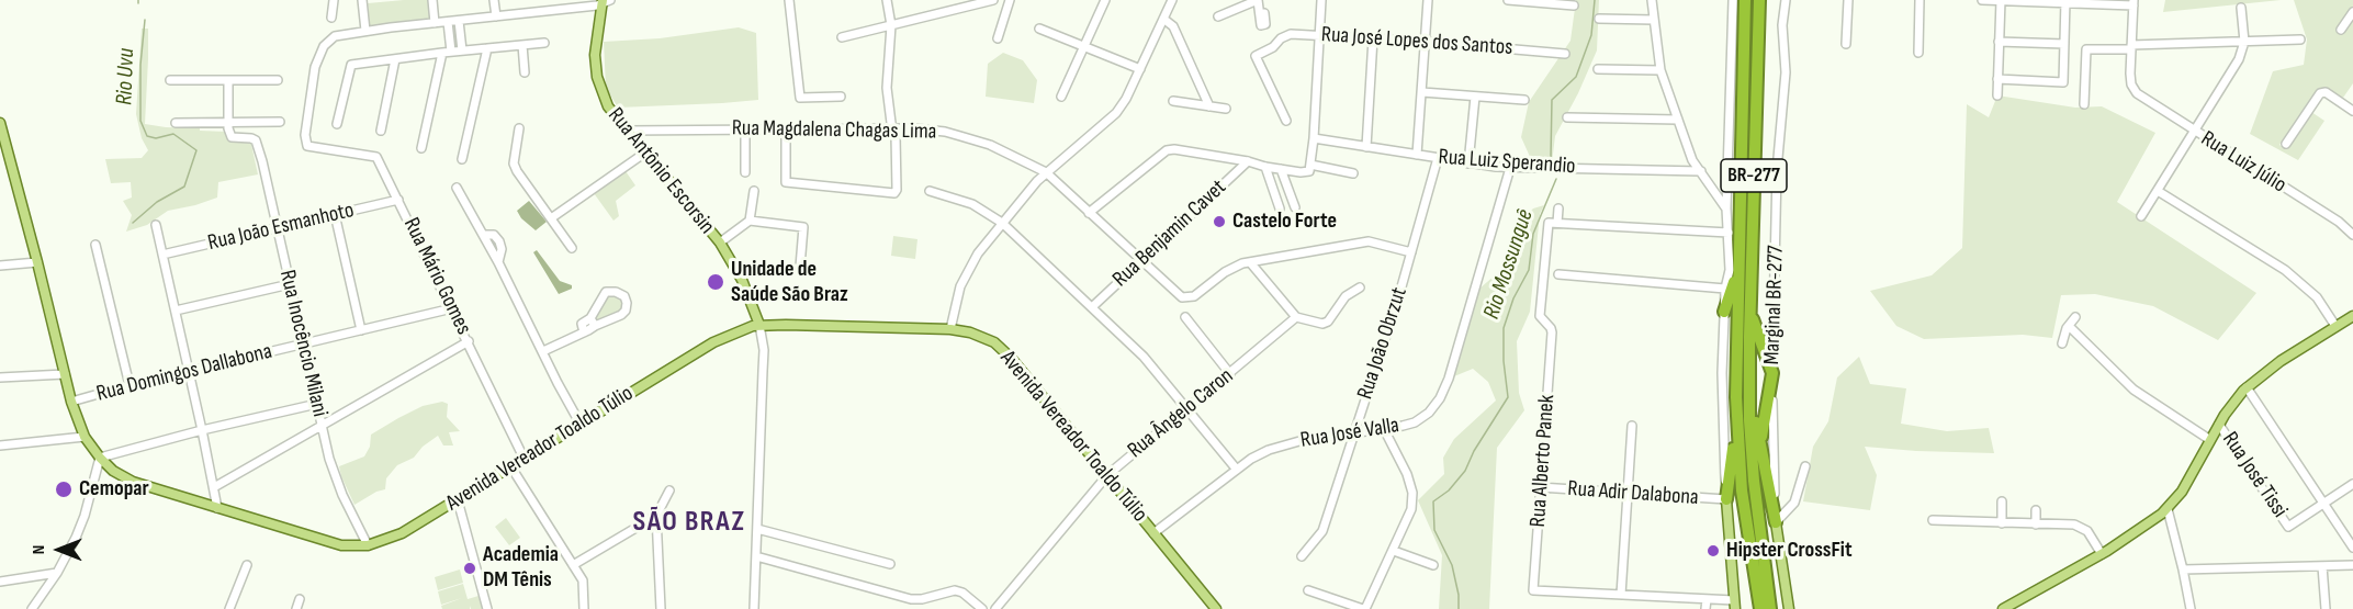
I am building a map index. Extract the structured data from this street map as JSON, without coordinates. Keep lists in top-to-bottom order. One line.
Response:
{"streets":{"highway":["BR-277"],"main road":["Rua Antônio Escorsin","Marginal BR-277","Avenida Vereador Toaldo Túlio"],"street":["Rua José Lopes dos Santos","Rua Magdalena Chagas Lima","Rua Luiz Sperandio","Rua Luiz Júlio","Rua João Esmanhoto","Rua Benjamin Cavet","Rua Mário Gomes","Rua Inocêncio Milani","Rua João Obrzut","Rua Domingos Dallabona","Rua Ângelo Caron","Rua José Valla","Rua Alberto Panek","Rua José Tissi","Rua Adir Dalabona"]},"crossings":[["Rua Magdalena Chagas Lima","Rua Antônio Escorsin"],["Rua Magdalena Chagas Lima","Rua Benjamin Cavet"],["Rua Luiz Sperandio","Rua João Obrzut"],["Rua Luiz Sperandio","Rua José Valla"],["Rua Antônio Escorsin","Avenida Vereador Toaldo Túlio"],["Rua João Esmanhoto","Rua Mário Gomes"],["Rua João Esmanhoto","Rua Inocêncio Milani"],["Rua Mário Gomes","Rua Domingos Dallabona"],["Rua Mário Gomes","Avenida Vereador Toaldo Túlio"],["Rua Inocêncio Milani","Rua Domingos Dallabona"],["Rua Inocêncio Milani","Avenida Vereador Toaldo Túlio"],["Rua João Obrzut","Rua José Valla"],["Rua Domingos Dallabona","Avenida Vereador Toaldo Túlio"],["Rua Ângelo Caron","Avenida Vereador Toaldo Túlio"],["Rua José Valla","Avenida Vereador Toaldo Túlio"],["Rua Alberto Panek","Rua Adir Dalabona"]],"districts":["SÃO BRAZ"],"water":["Rio Uvu","Rio Mossunguê"],"places":["Castelo Forte","Unidade de Saúde São Braz","Cemopar","Hipster CrossFit","Academia DM Tênis"],"north":"left"}
